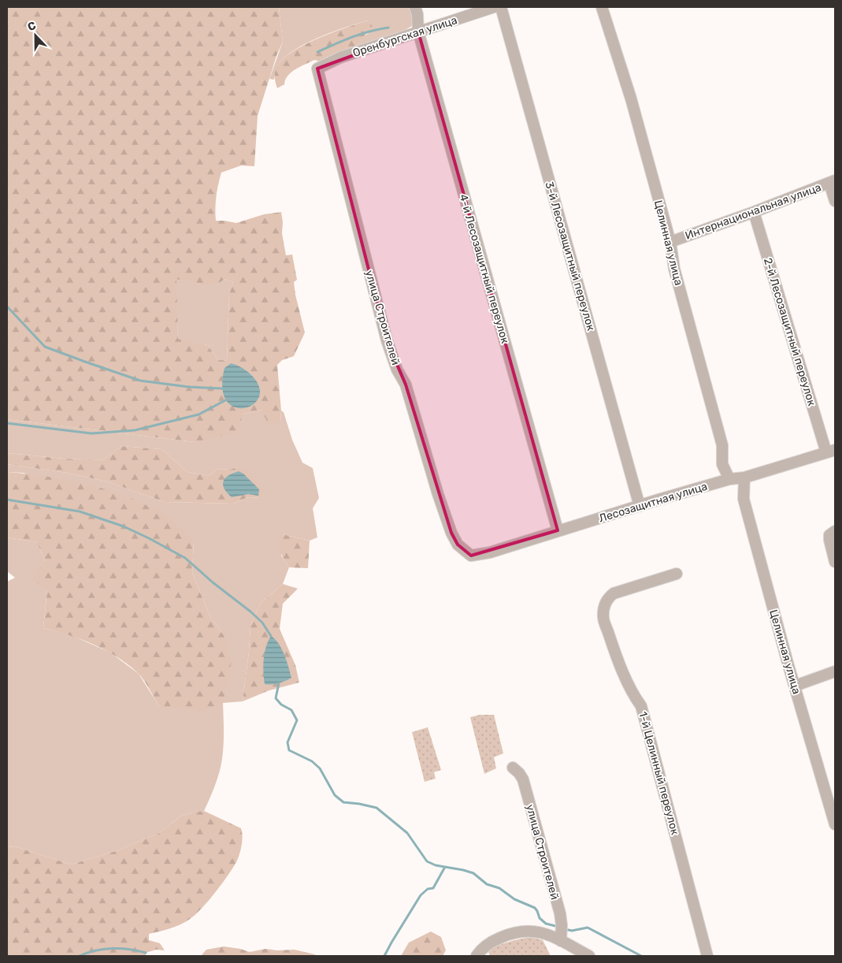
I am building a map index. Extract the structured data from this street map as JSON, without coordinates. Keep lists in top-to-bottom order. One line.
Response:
{"streets":{"street":["Оренбургская улица","Интернациональная улица","Целинная улица","3-й Лесозащитный переулок","4-й Лесозащитный переулок","улица Строителей","2-й Лесозащитный переулок","Лесозащитная улица","1-й Целинный переулок"]},"crossings":[["Оренбургская улица","4-й Лесозащитный переулок"],["Оренбургская улица","улица Строителей"],["Интернациональная улица","Целинная улица"],["Интернациональная улица","2-й Лесозащитный переулок"],["Целинная улица","Лесозащитная улица"],["3-й Лесозащитный переулок","Лесозащитная улица"],["4-й Лесозащитный переулок","Лесозащитная улица"],["улица Строителей","Лесозащитная улица"],["2-й Лесозащитный переулок","Лесозащитная улица"]],"north":"top"}
